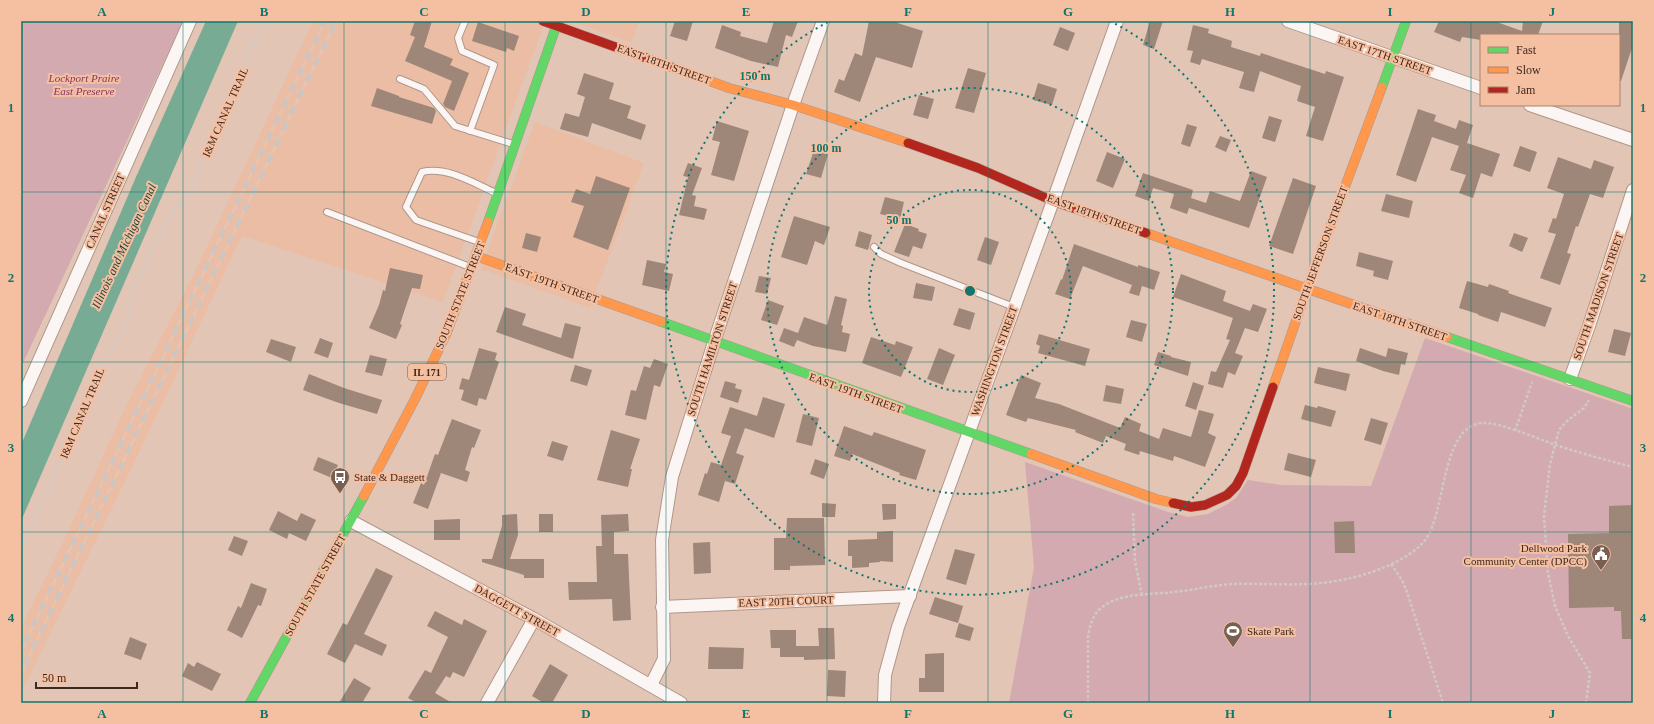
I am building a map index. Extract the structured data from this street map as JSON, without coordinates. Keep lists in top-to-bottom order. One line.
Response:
{"streets":{"street":["EAST 17TH STREET","EAST 18TH STREET","CANAL STREET","SOUTH JEFFERSON STREET","EAST 19TH STREET","SOUTH STATE STREET","SOUTH MADISON STREET","SOUTH HAMILTON STREET","WASHINGTON STREET","IL 171","EAST 20TH COURT","DAGGETT STREET"],"path":["I&M CANAL TRAIL"]},"crossings":[["EAST 17TH STREET","SOUTH JEFFERSON STREET"],["EAST 18TH STREET","SOUTH JEFFERSON STREET"],["EAST 18TH STREET","SOUTH STATE STREET"],["EAST 18TH STREET","SOUTH MADISON STREET"],["EAST 18TH STREET","SOUTH HAMILTON STREET"],["EAST 18TH STREET","WASHINGTON STREET"],["SOUTH JEFFERSON STREET","EAST 19TH STREET"],["EAST 19TH STREET","SOUTH STATE STREET"],["EAST 19TH STREET","SOUTH HAMILTON STREET"],["EAST 19TH STREET","WASHINGTON STREET"],["SOUTH STATE STREET","DAGGETT STREET"],["SOUTH HAMILTON STREET","EAST 20TH COURT"],["SOUTH HAMILTON STREET","DAGGETT STREET"],["WASHINGTON STREET","EAST 20TH COURT"]],"water":["Illinois and Michigan Canal"],"parks":["Lockport Praire East Preserve"],"places":{"bus stop":["State & Daggett"],"public building":["Dellwood Park Community Center (DPCC)"],"sports":["Skate Park"]},"legend":["Fast","Slow","Jam"],"scale_bar":"50 m","grid":{"columns":["A","B","C","D","E","F","G","H","I","J"],"rows":["1","2","3","4"]},"rings":["150 m","100 m","50 m"]}
